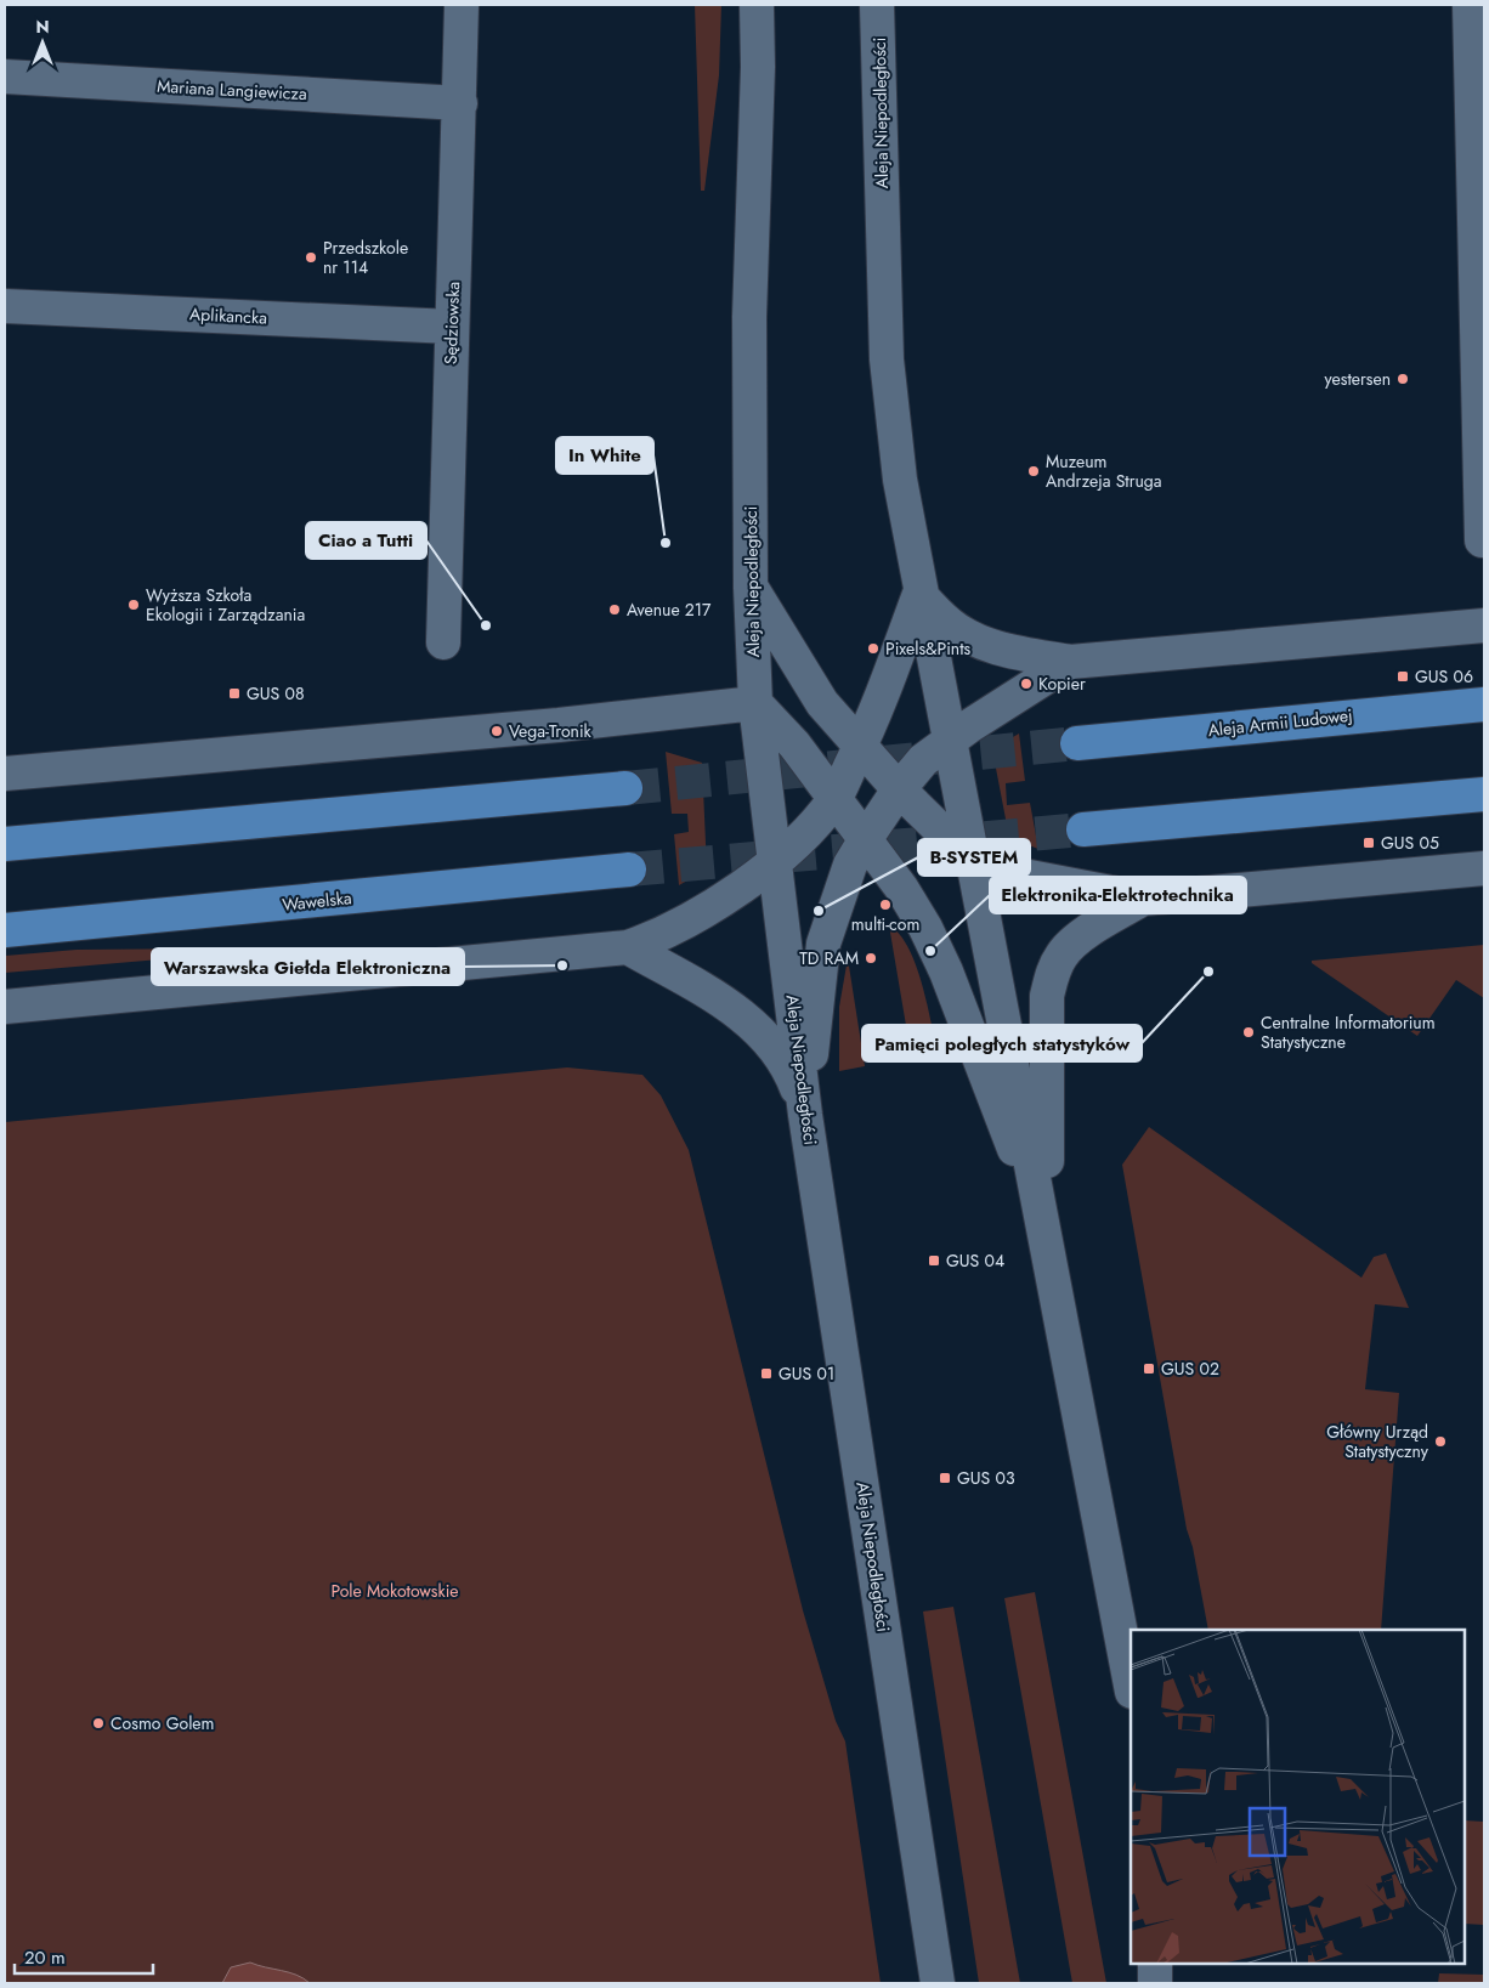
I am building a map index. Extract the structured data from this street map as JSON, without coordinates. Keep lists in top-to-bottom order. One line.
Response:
{"streets":{"main road":["Mariana Langiewicza","Aleja Niepodległości","Aplikancka","Sędziowska","Aleja Armii Ludowej","Wawelska"]},"crossings":[["Mariana Langiewicza","Sędziowska"],["Aplikancka","Sędziowska"]],"parks":["Pole Mokotowskie"],"places":{"other":["Przedszkole nr 114","yestersen","Muzeum Andrzeja Struga","In White","Wyższa Szkoła Ekologii i Zarządzania","Avenue 217","Ciao a Tutti","Pixels&Pints","Kopier","Vega-Tronik","multi-com","B-SYSTEM","Elektronika-Elektrotechnika","TD RAM","Warszawska Giełda Elektroniczna","Pamięci poległych statystyków","Centralne Informatorium Statystyczne","Główny Urząd Statystyczny","Cosmo Golem"],"transit":["GUS 06","GUS 08","GUS 05","GUS 04","GUS 02","GUS 01","GUS 03"]},"scale_bar":"20 m","north":"top"}
